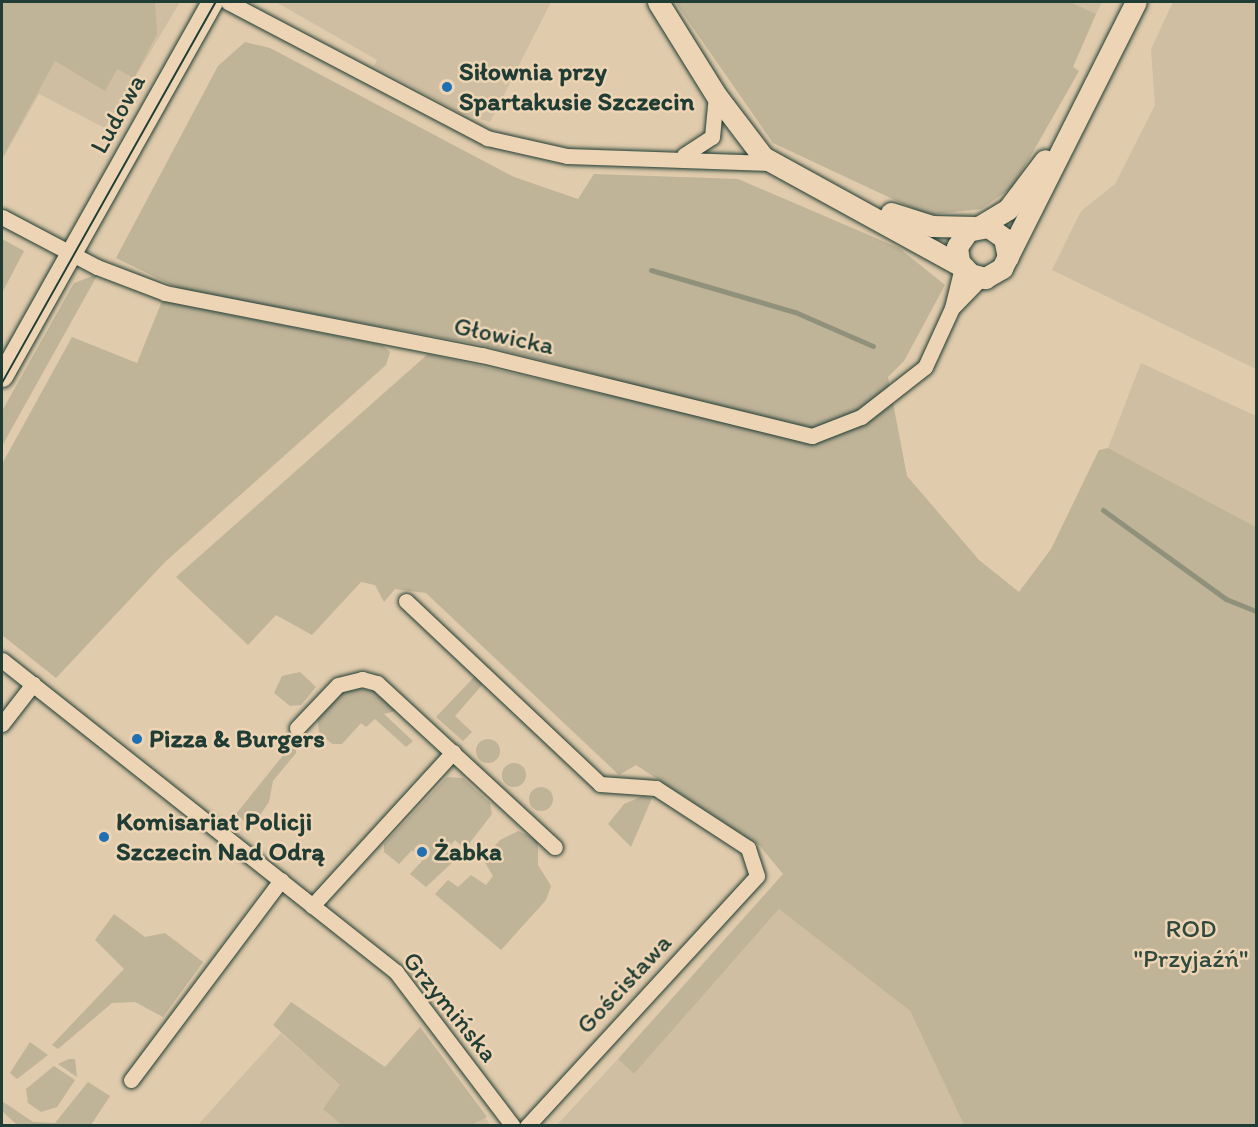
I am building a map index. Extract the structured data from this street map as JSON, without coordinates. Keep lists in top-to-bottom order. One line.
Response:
{"streets":{"street":["Ludowa","Głowicka","Gościsława","Grzymińska"]},"crossings":[["Ludowa","Głowicka"]],"parks":["ROD \"Przyjaźń\""],"places":["Siłownia przy Spartakusie Szczecin","Pizza & Burgers","Komisariat Policji Szczecin Nad Odrą","Żabka"]}
